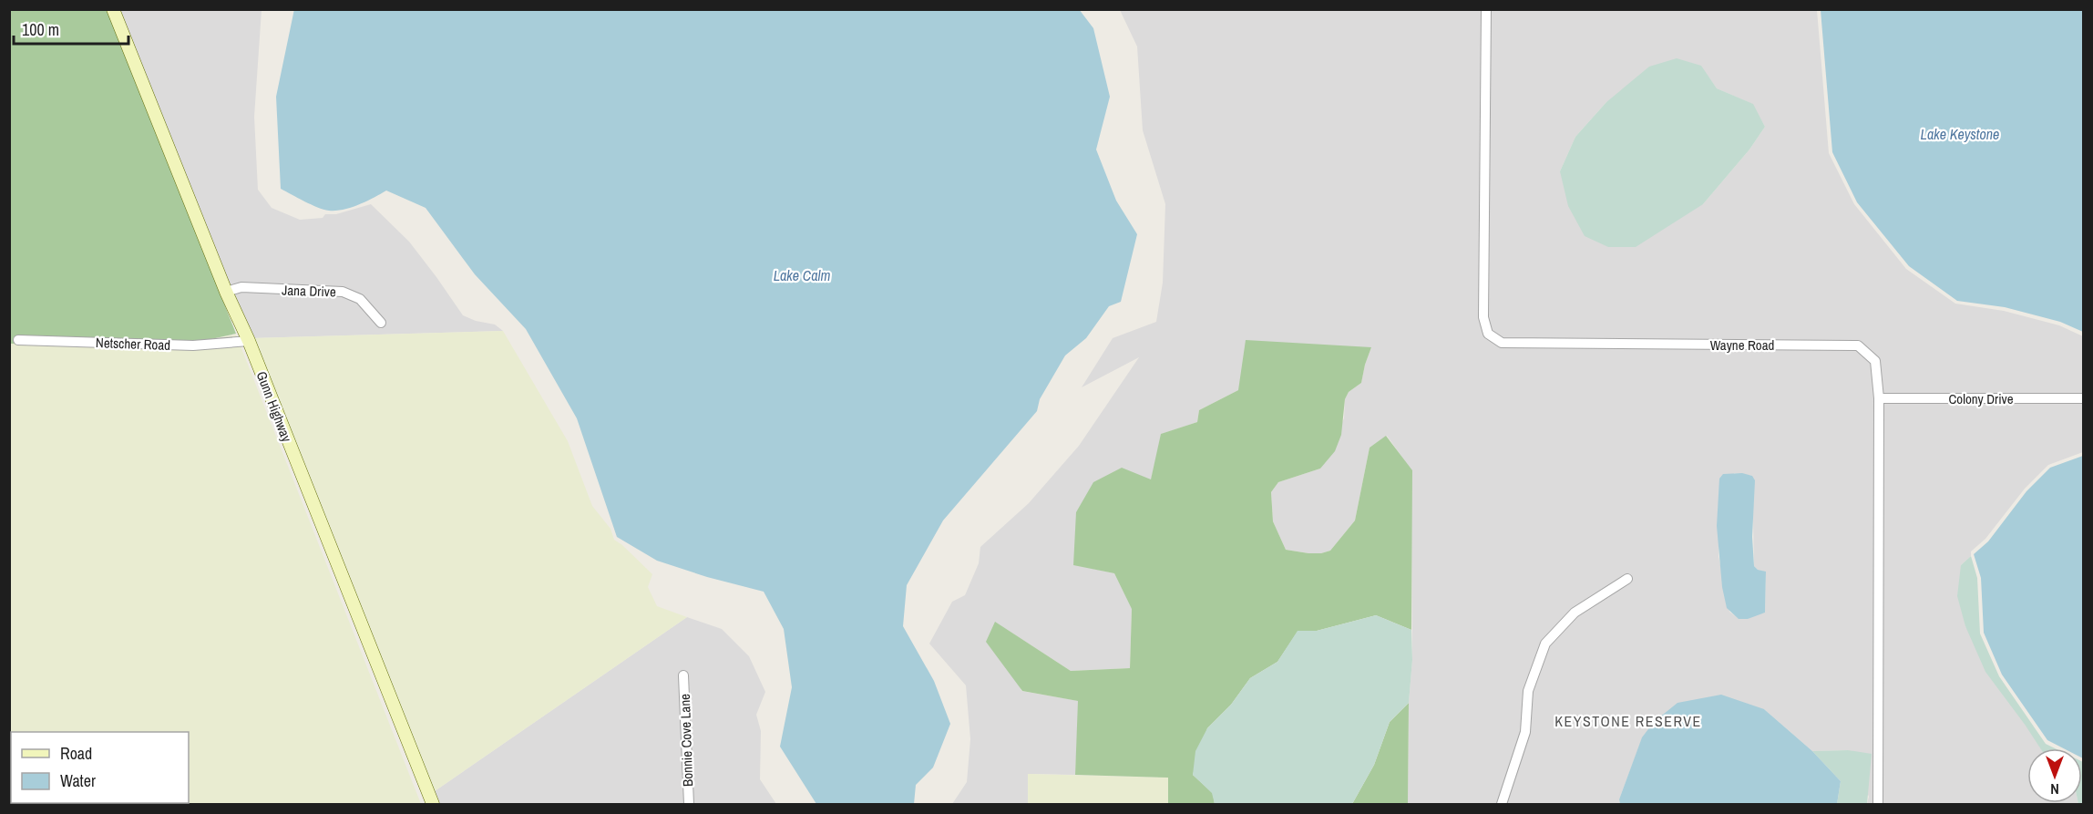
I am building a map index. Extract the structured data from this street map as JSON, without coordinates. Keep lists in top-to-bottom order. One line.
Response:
{"streets":{"main road":["Gunn Highway"],"street":["Jana Drive","Netscher Road","Wayne Road","Colony Drive","Bonnie Cove Lane"]},"crossings":[["Jana Drive","Gunn Highway"],["Netscher Road","Gunn Highway"],["Wayne Road","Colony Drive"]],"districts":["KEYSTONE RESERVE"],"water":["Lake Keystone","Lake Calm"],"legend":["Road","Water"],"scale_bar":"100 m","north":"bottom"}
